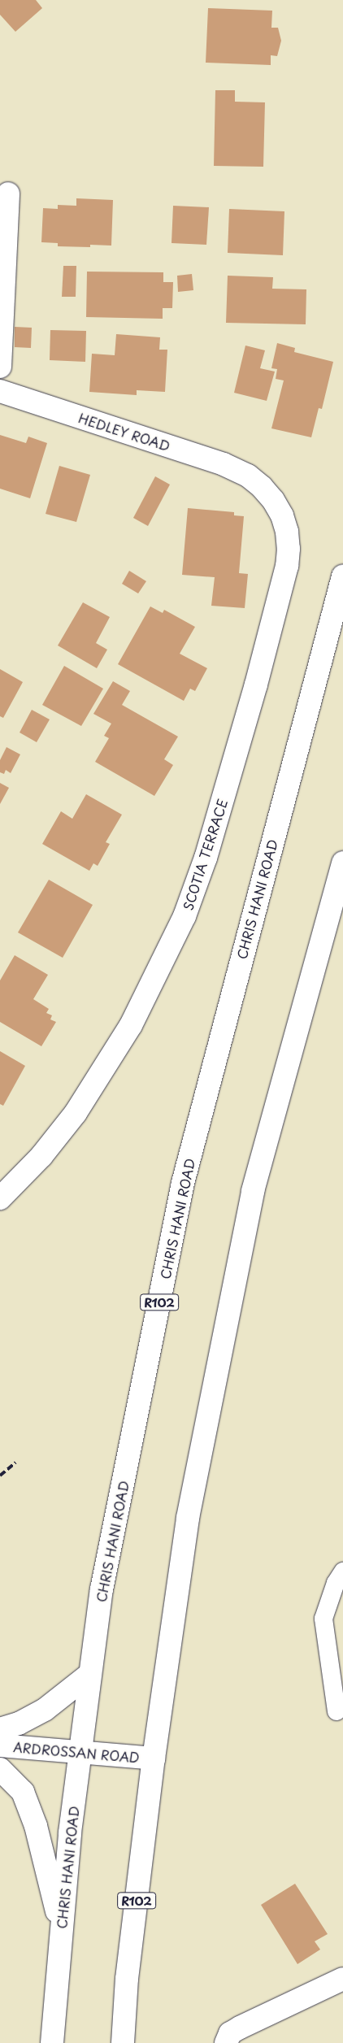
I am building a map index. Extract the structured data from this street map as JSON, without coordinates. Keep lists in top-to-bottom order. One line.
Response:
{"streets":{"main road":["HEDLEY ROAD","SCOTIA TERRACE","CHRIS HANI ROAD","R102","ARDROSSAN ROAD"]},"crossings":[["HEDLEY ROAD","SCOTIA TERRACE"],["CHRIS HANI ROAD","ARDROSSAN ROAD"],["R102","ARDROSSAN ROAD"]]}
